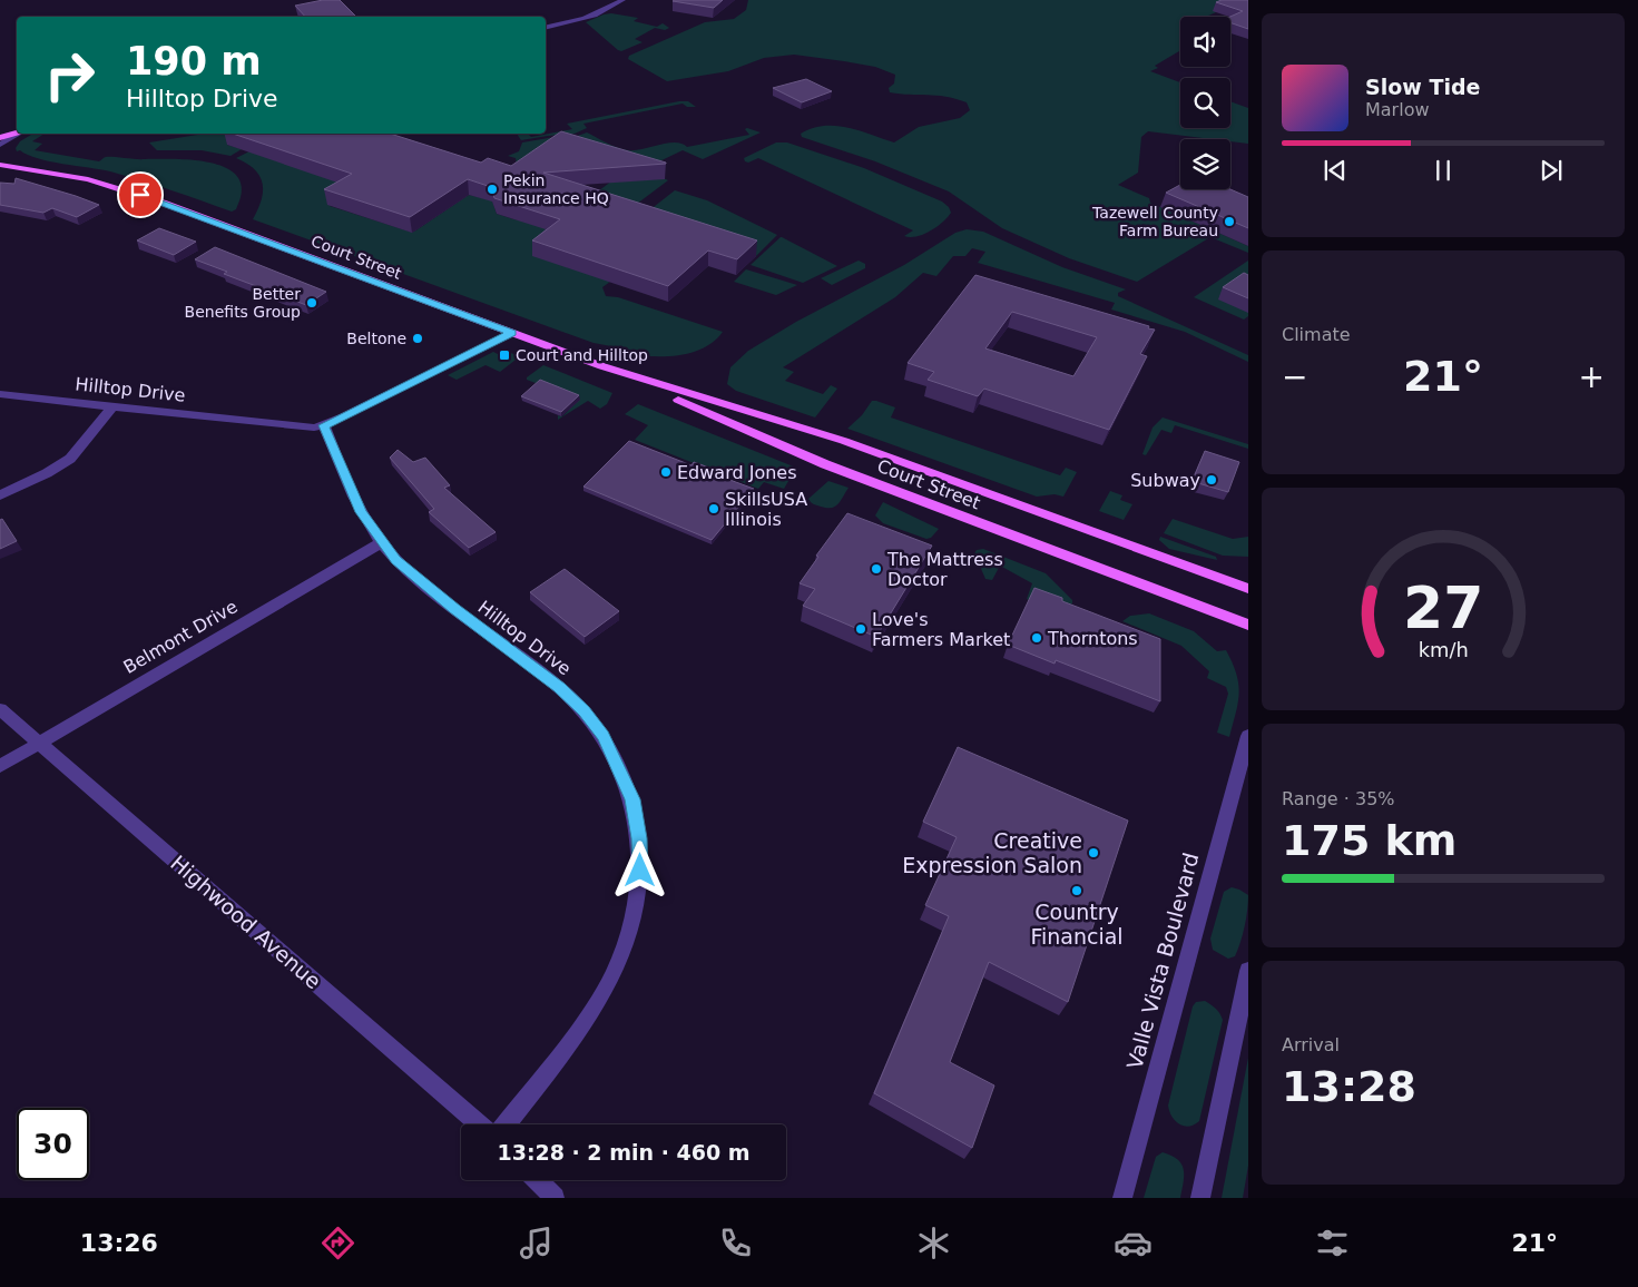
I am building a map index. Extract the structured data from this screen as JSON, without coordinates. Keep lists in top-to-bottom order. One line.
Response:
{"streets":{"main road":["Court Street"],"street":["Hilltop Drive","Belmont Drive","Highwood Avenue","Valle Vista Boulevard"]},"crossings":[["Court Street","Hilltop Drive"],["Hilltop Drive","Belmont Drive"],["Belmont Drive","Highwood Avenue"]],"places":{"other":["Pekin Insurance HQ","Tazewell County Farm Bureau","Better Benefits Group","Beltone","Edward Jones","Subway","SkillsUSA Illinois","The Mattress Doctor","Love's Farmers Market","Thorntons","Creative Expression Salon","Country Financial"],"transit":["Court and Hilltop"]},"page":{"turn":["190 m","Hilltop Drive"],"song":["Slow Tide","Marlow"],"tile":["Climate",["Range · 35%","175 km"],["Arrival","13:28"]],"heat":["−","21°","+"],"limit":"30","trip":"13:28 · 2 min · 460 m","tabs":["13:26","21°"],"gauge":["27","km/h"]}}
